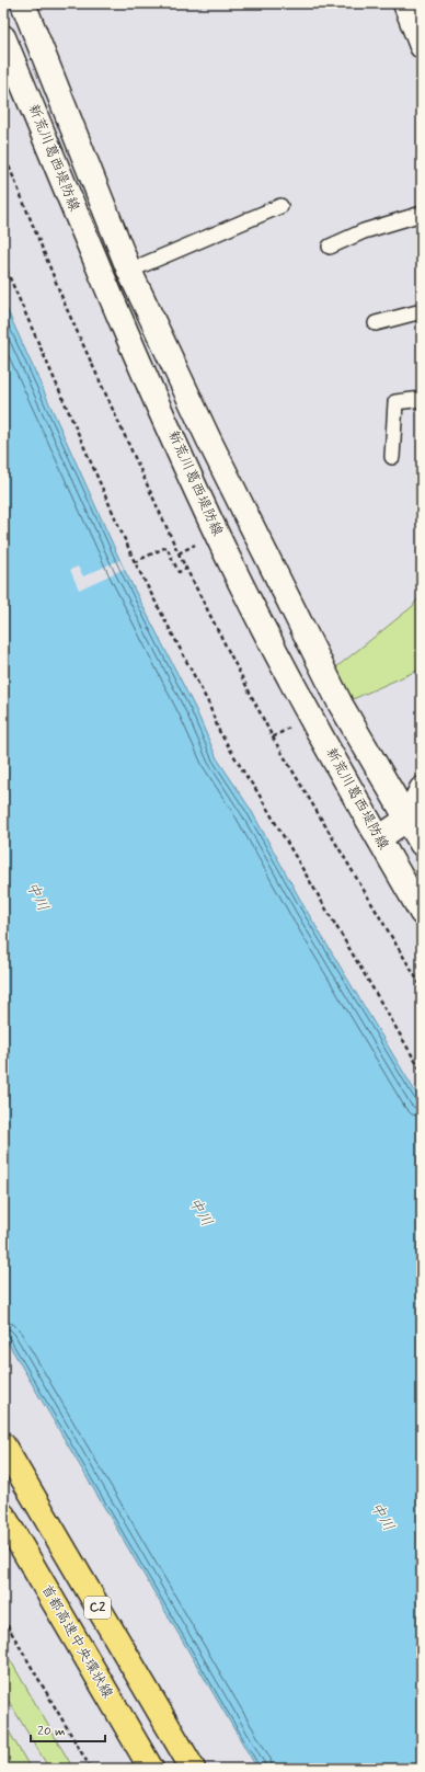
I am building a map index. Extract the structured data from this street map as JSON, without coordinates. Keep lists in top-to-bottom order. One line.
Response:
{"streets":{"highway":["C2","首都高速中央環状線"],"street":["新荒川葛西堤防線"]},"water":["中川"],"scale_bar":"20 m"}
